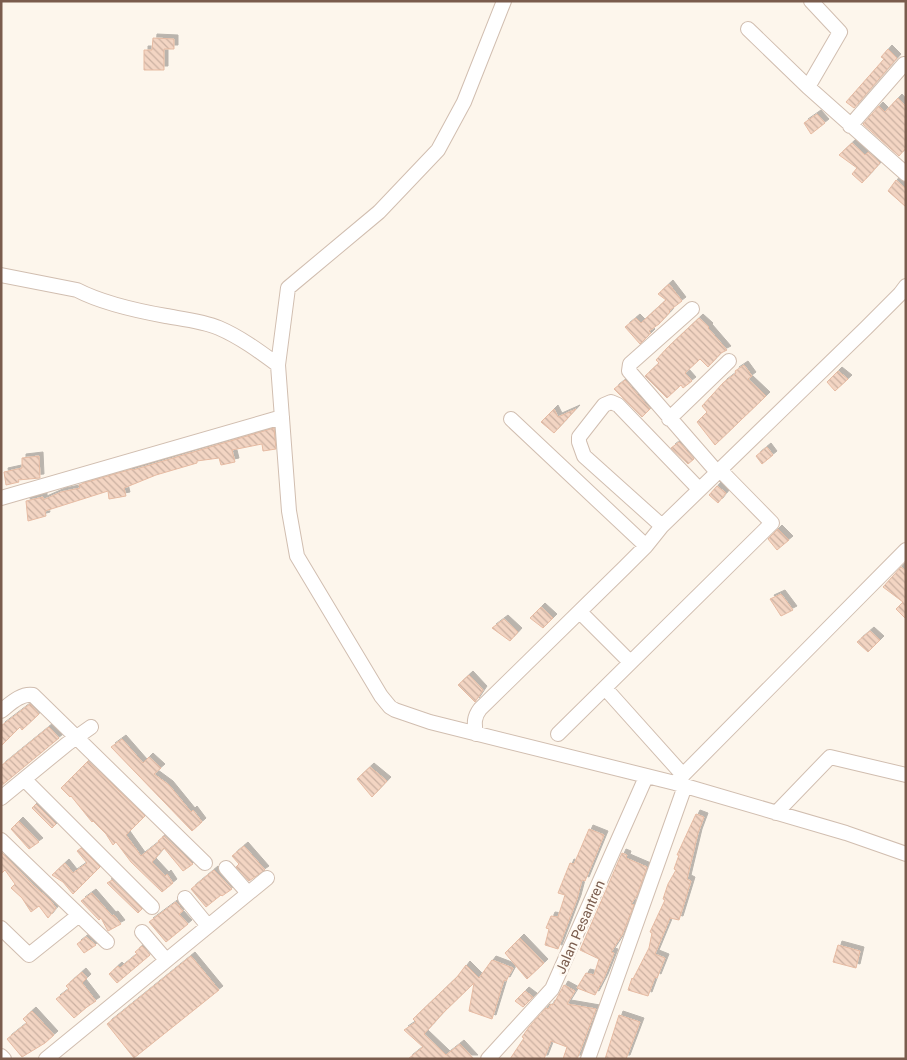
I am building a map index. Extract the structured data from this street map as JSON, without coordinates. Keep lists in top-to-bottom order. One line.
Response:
{"streets":{"street":["Jalan Pesantren"]}}
